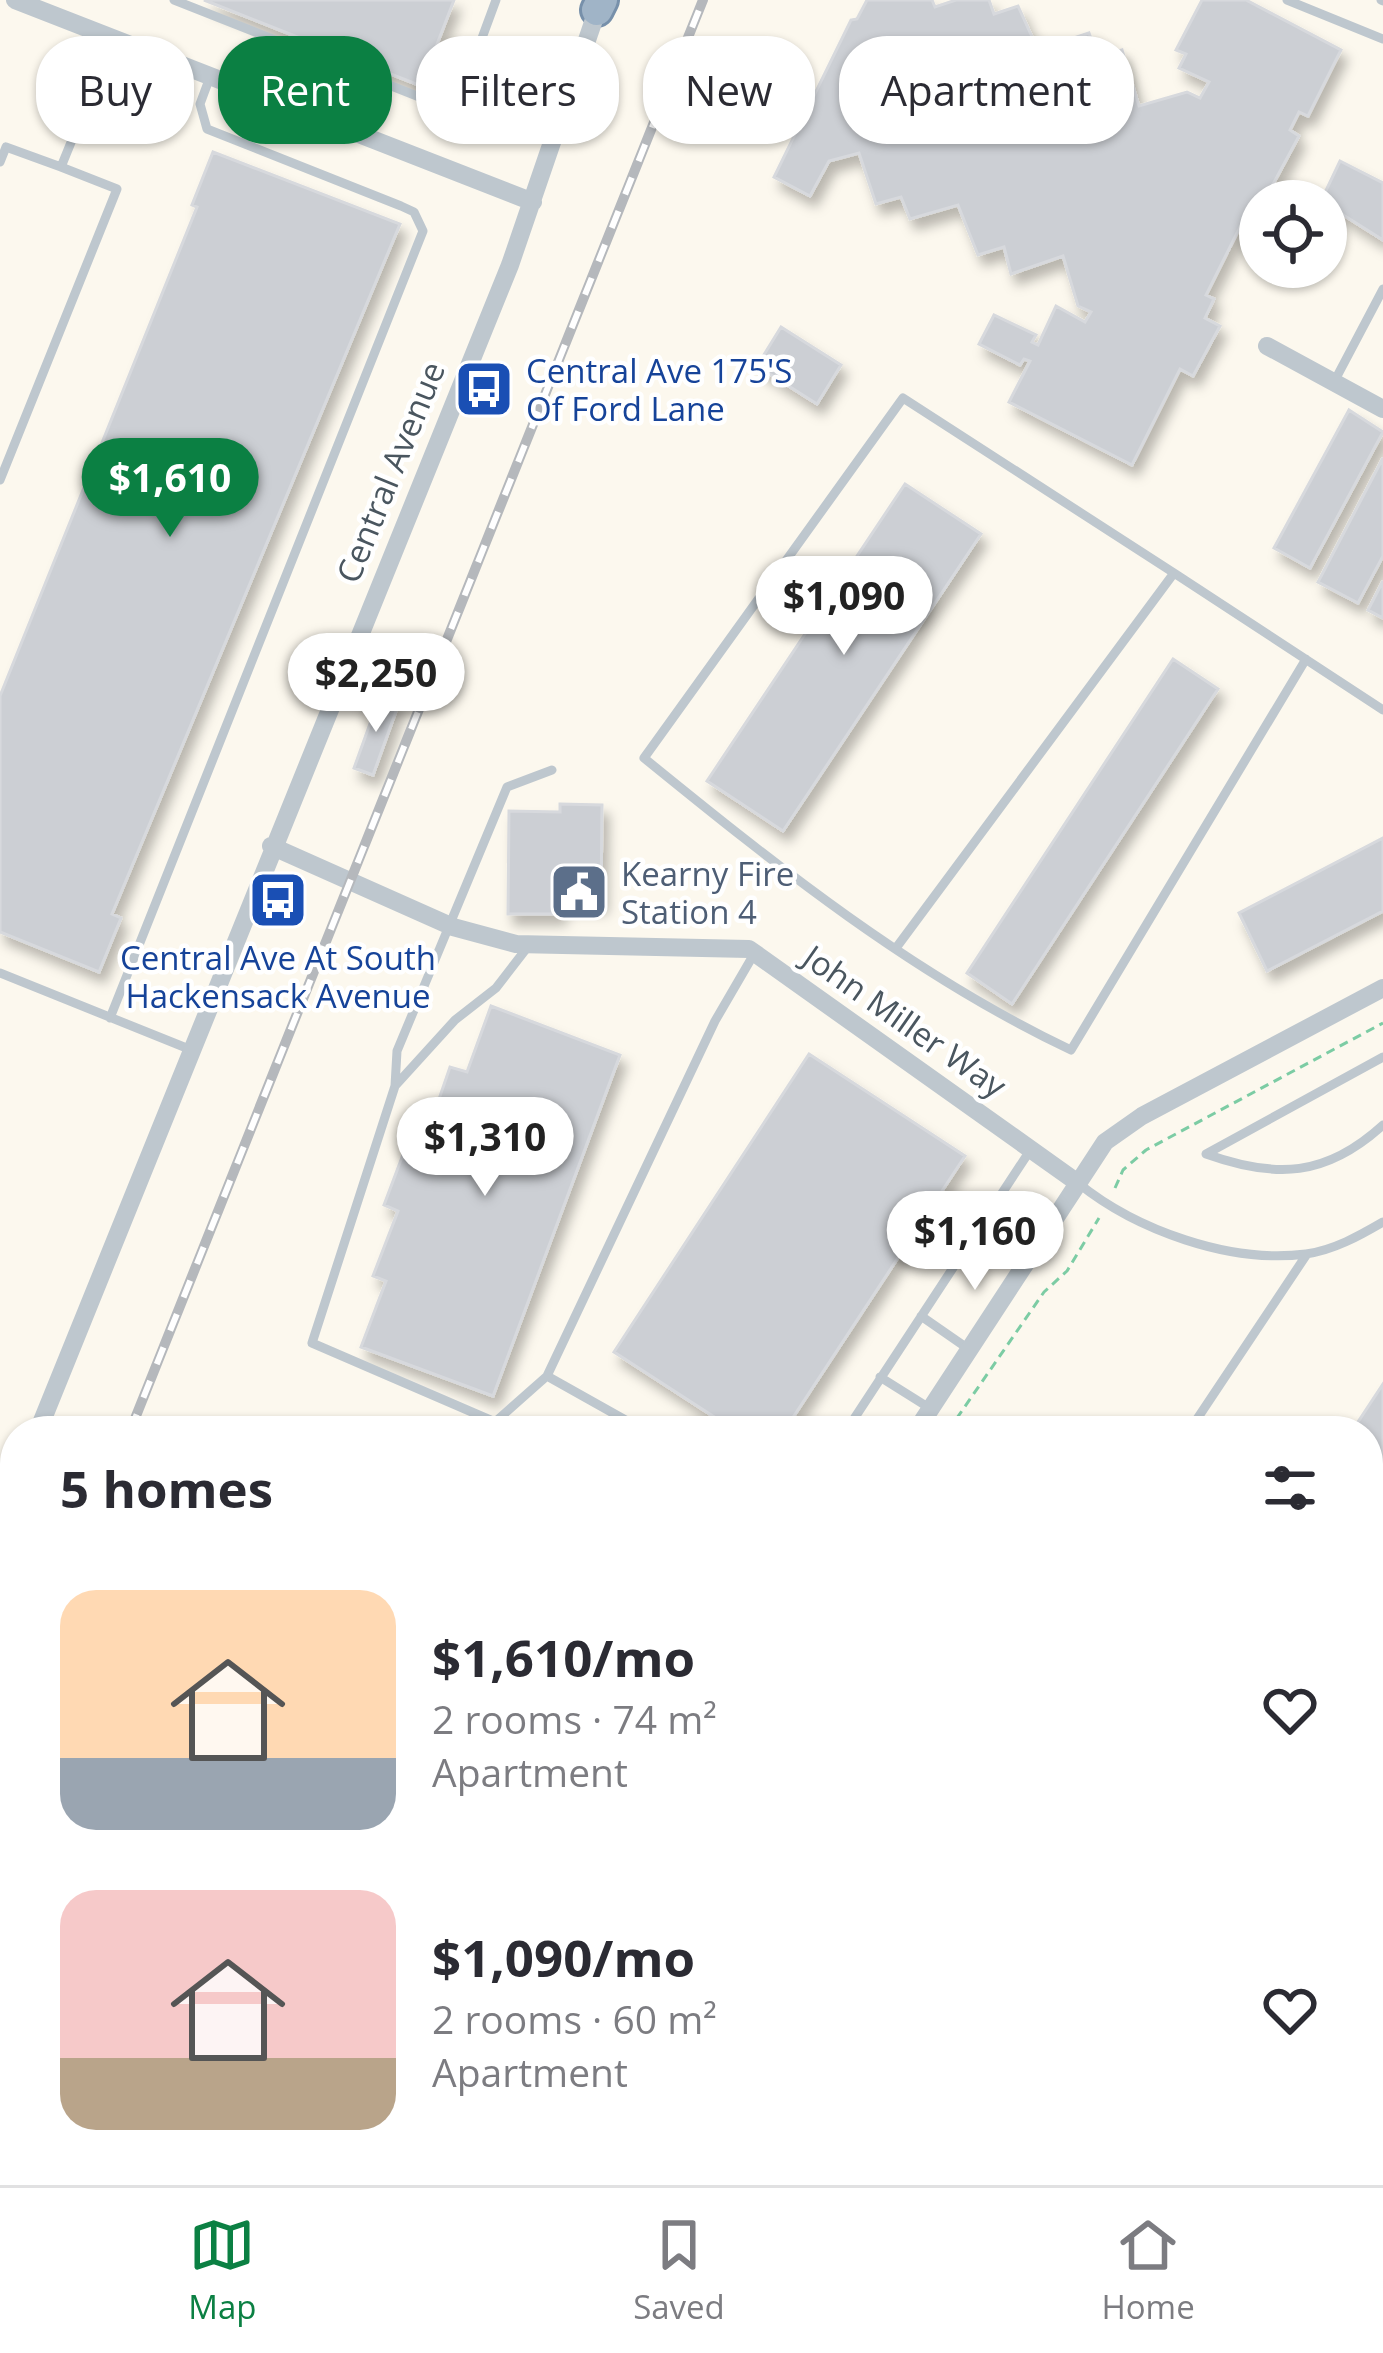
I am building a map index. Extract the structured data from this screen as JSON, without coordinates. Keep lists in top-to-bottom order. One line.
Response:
{"streets":{"street":["Central Avenue","John Miller Way"]},"crossings":[["Central Avenue","John Miller Way"]],"places":{"bus stop":["Central Ave 175'S Of Ford Lane","Central Ave At South Hackensack Avenue"],"public building":["Kearny Fire Station 4"]},"page":{"chip":["Buy","Rent","Filters","New","Apartment"],"price":["$1,610","$1,090","$2,250","$1,310","$1,160"],"heading":"5 homes","list":[{"name":"$1,610/mo","note":"2 rooms · 74 m² · Apartment"},{"name":"$1,090/mo","note":"2 rooms · 60 m² · Apartment"}],"tabs":["Map","Saved","Home"]}}
